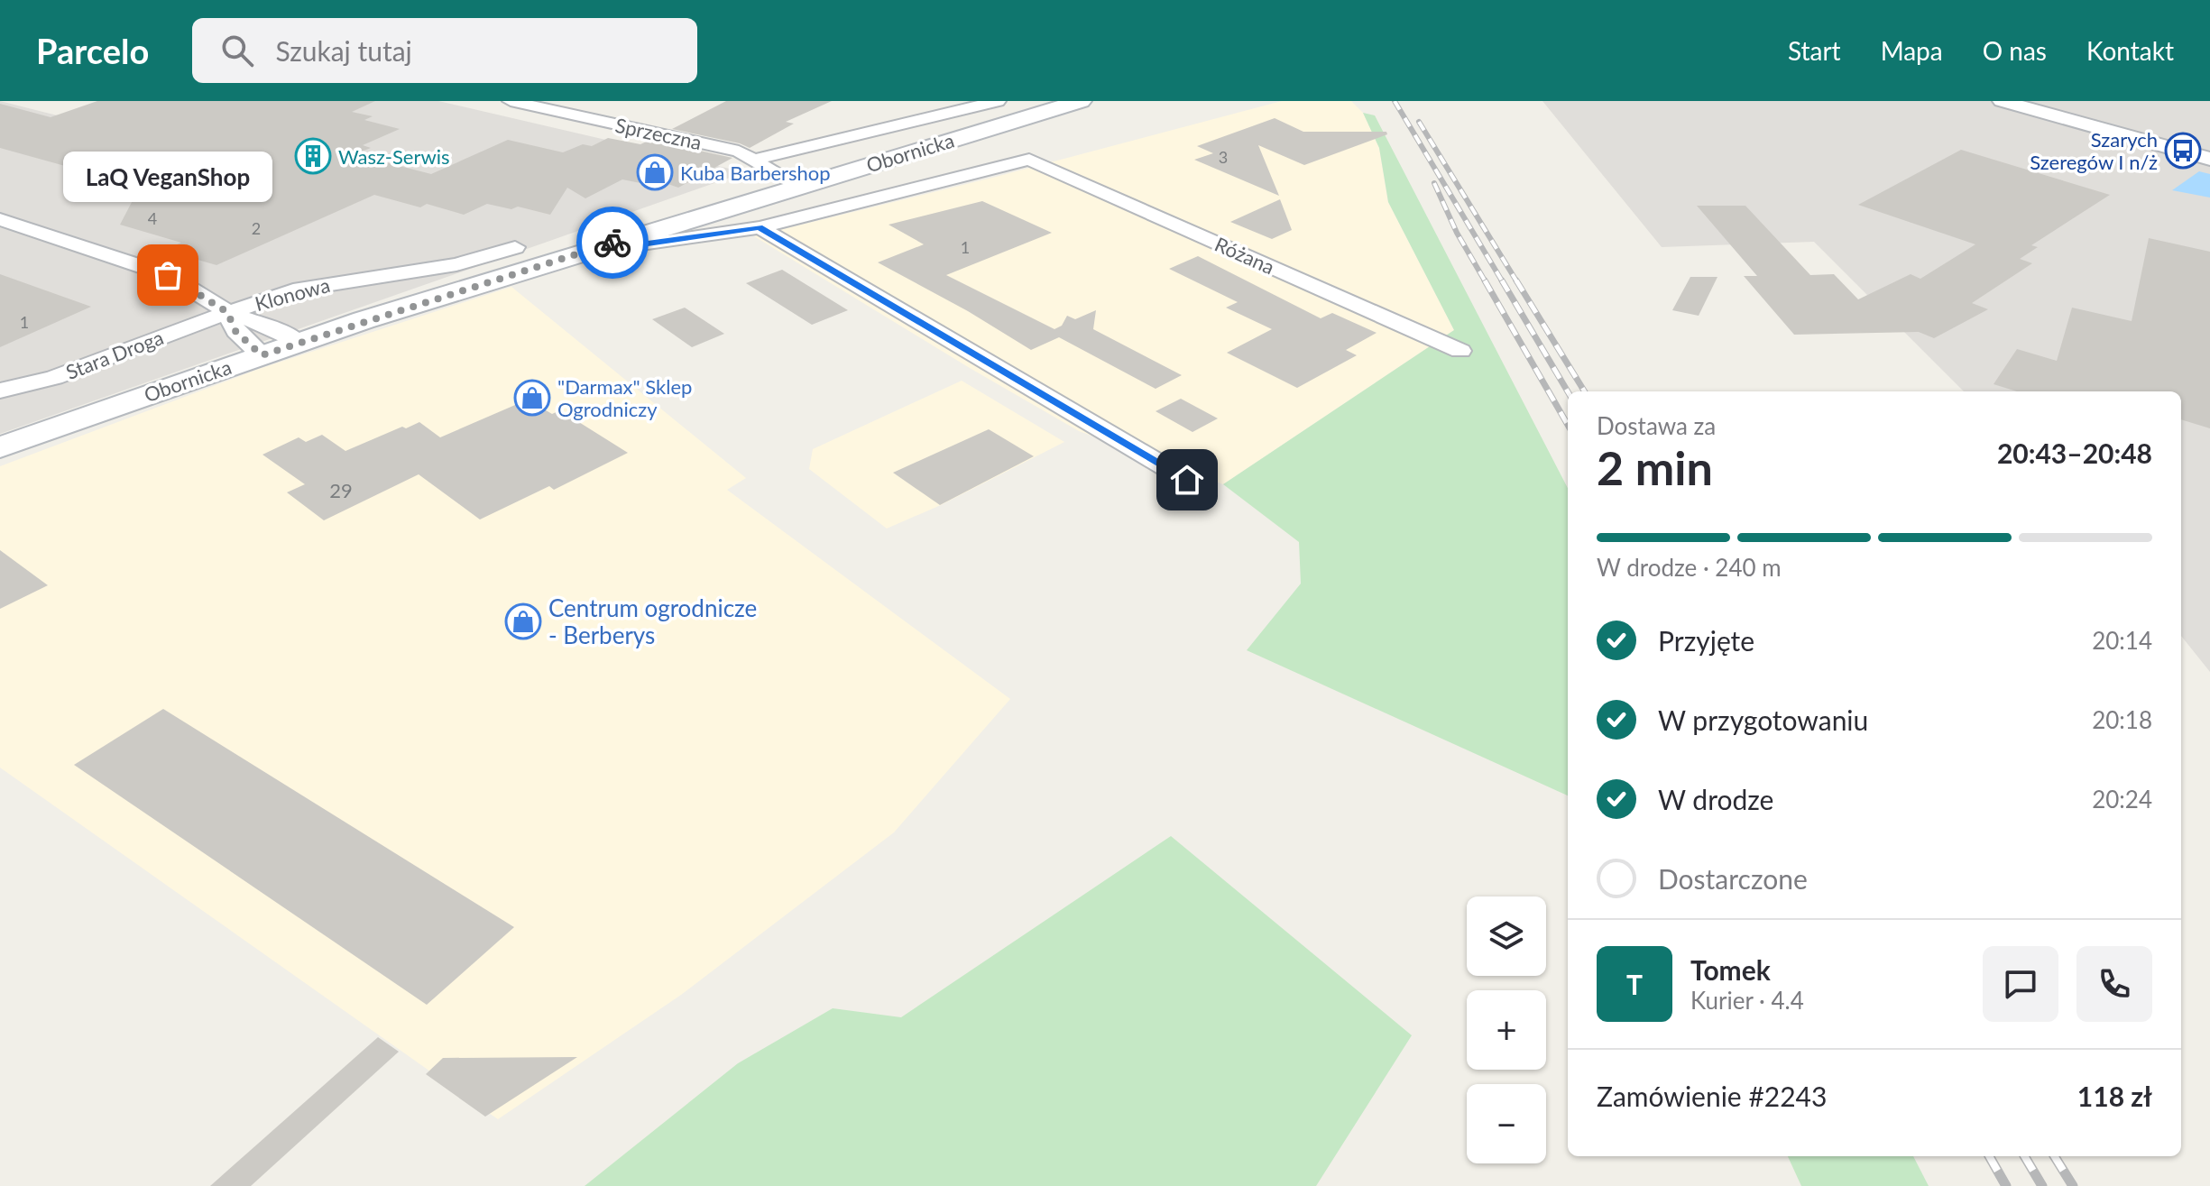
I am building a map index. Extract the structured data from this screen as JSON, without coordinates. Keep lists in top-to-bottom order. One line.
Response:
{"streets":{"main road":["Obornicka"],"street":["Sprzeczna","Różana","Klonowa","Stara Droga"]},"crossings":[["Sprzeczna","Obornicka"],["Klonowa","Stara Droga"]],"places":{"bus stop":["Szarych Szeregów I n/ż"],"building":["Wasz-Serwis"],"shop":["Kuba Barbershop","\"Darmax\" Sklep Ogrodniczy","Centrum ogrodnicze - Berberys"],"other":["LaQ VeganShop"]},"house_numbers":["3","4","2","1","1","29"],"page":{"header":"Parcelo","search":"Szukaj tutaj","nav":["Start","Mapa","O nas","Kontakt"],"bubble":"LaQ VeganShop","heading":["2 min","Dostawa za","20:43–20:48"],"panel":["Tomek","Kurier · 4.4","Zamówienie #2243","118 zł"],"bar":"W drodze · 240 m","list":[["Przyjęte","20:14"],["W przygotowaniu","20:18"],["W drodze","20:24"],"Dostarczone"],"map_buttons":["+","−"],"round":"T"}}
